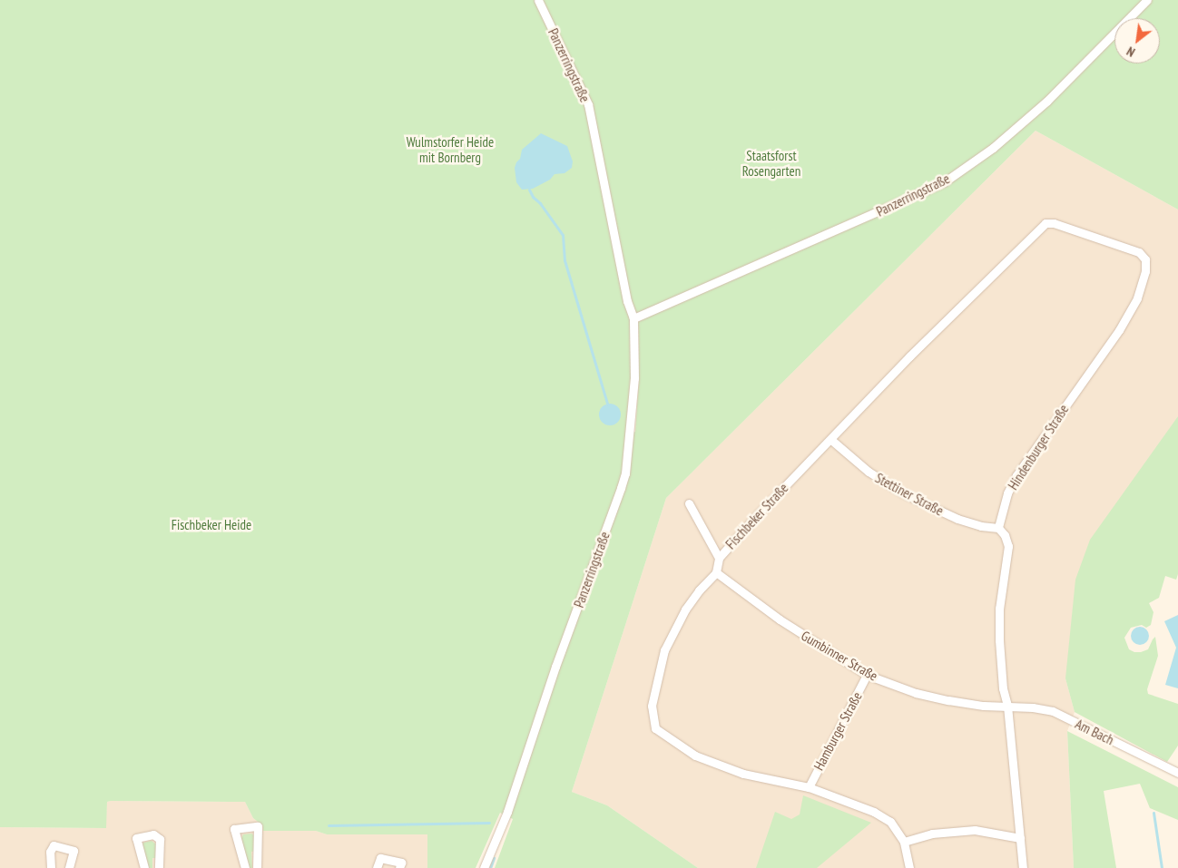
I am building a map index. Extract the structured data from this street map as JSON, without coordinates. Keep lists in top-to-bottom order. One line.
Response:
{"streets":{"street":["Panzerringstraße","Hindenburger Straße","Stettiner Straße","Fischbeker Straße","Gumbinner Straße","Hamburger Straße","Am Bach"]},"crossings":[["Hindenburger Straße","Stettiner Straße"],["Hindenburger Straße","Fischbeker Straße"],["Stettiner Straße","Fischbeker Straße"],["Fischbeker Straße","Gumbinner Straße"],["Gumbinner Straße","Hamburger Straße"],["Gumbinner Straße","Am Bach"]],"parks":["Wulmstorfer Heide mit Bornberg","Staatsforst Rosengarten","Fischbeker Heide"],"north":"bottom left"}
